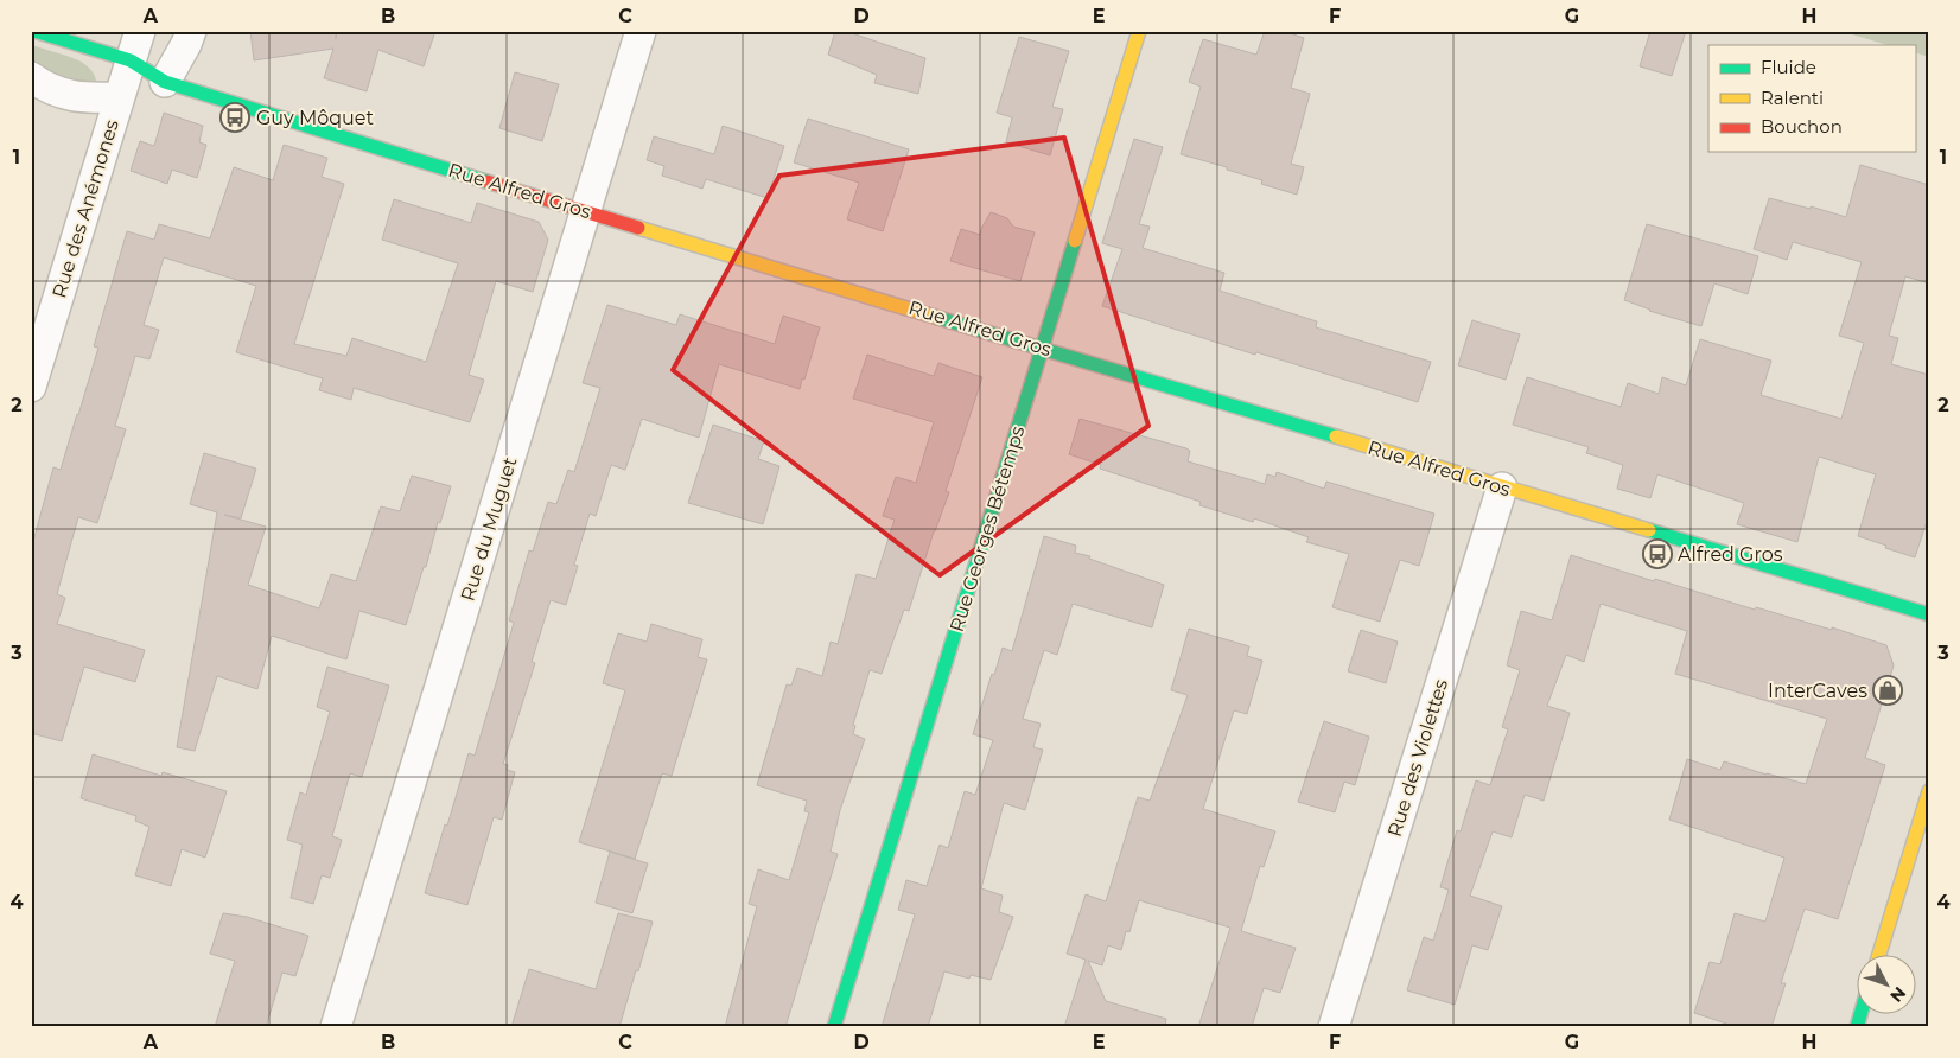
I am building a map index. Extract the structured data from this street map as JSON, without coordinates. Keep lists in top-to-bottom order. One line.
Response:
{"streets":{"street":["Rue Alfred Gros","Rue des Anémones","Rue du Muguet","Rue Georges Bétemps","Rue des Violettes"]},"crossings":[["Rue Alfred Gros","Rue des Anémones"],["Rue Alfred Gros","Rue du Muguet"],["Rue Alfred Gros","Rue Georges Bétemps"],["Rue Alfred Gros","Rue des Violettes"]],"places":{"bus stop":["Guy Môquet","Alfred Gros"],"shop":["InterCaves"]},"legend":["Fluide","Ralenti","Bouchon"],"north":"bottom right","grid":{"columns":["A","B","C","D","E","F","G","H"],"rows":["1","2","3","4"]}}
